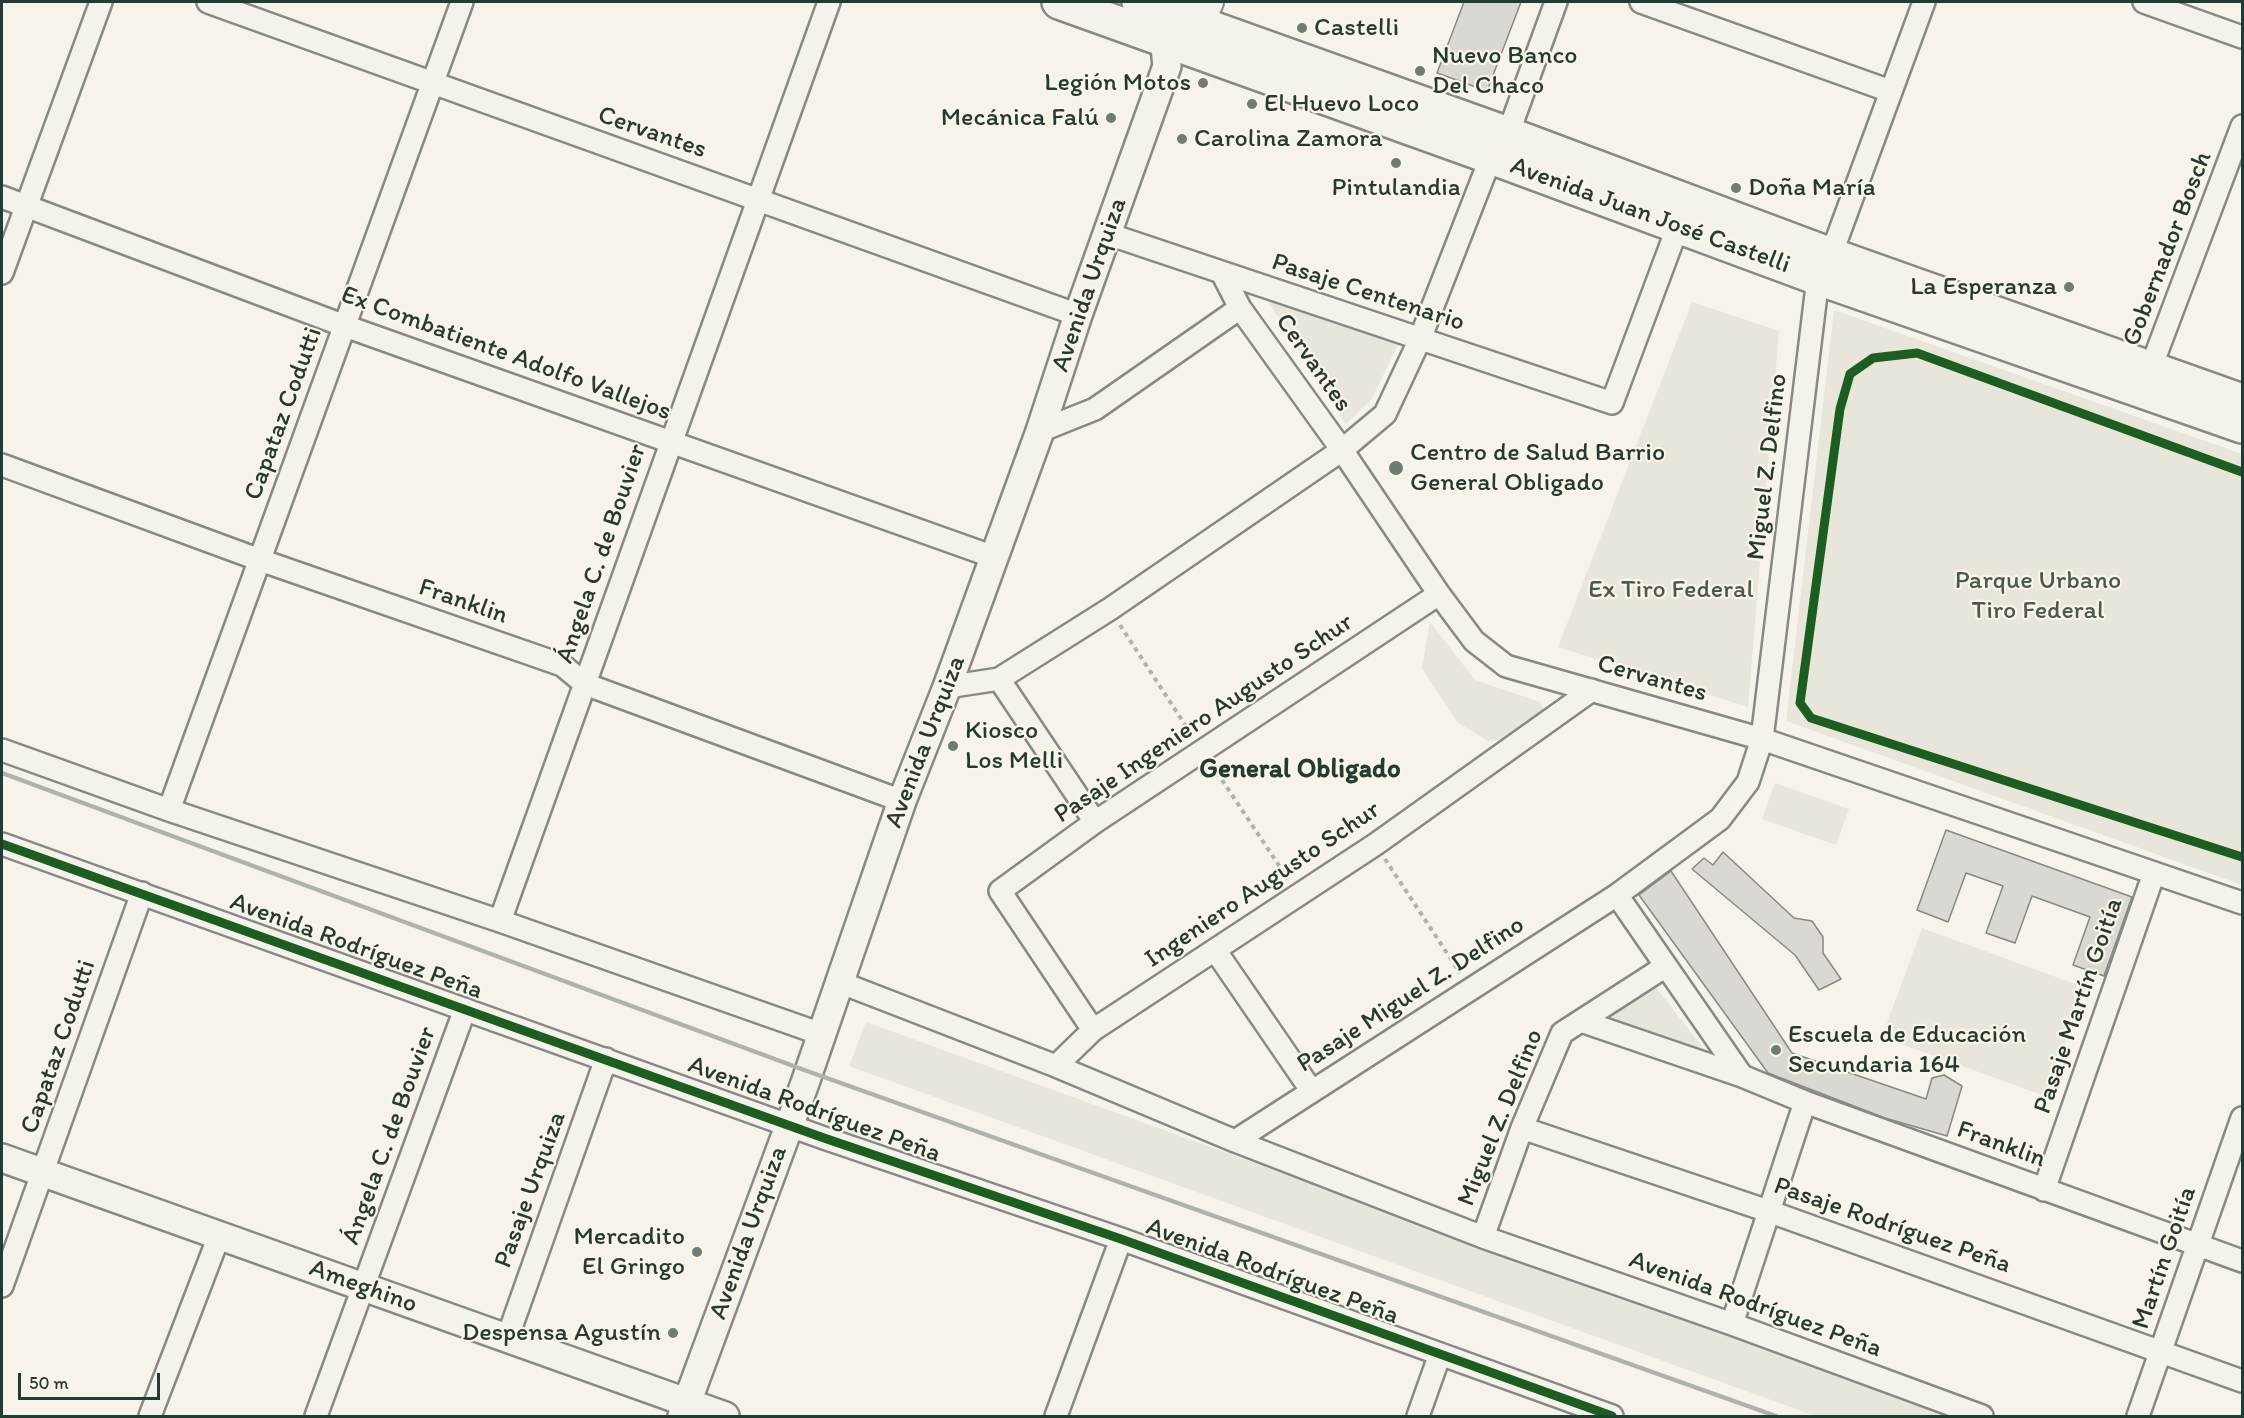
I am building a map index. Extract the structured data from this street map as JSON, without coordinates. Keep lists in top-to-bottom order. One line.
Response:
{"streets":{"main road":["Avenida Juan José Castelli"],"street":["Cervantes","Gobernador Bosch","Avenida Urquiza","Pasaje Centenario","Ex Combatiente Adolfo Vallejos","Capataz Codutti","Miguel Z. Delfino","Ángela C. de Bouvier","Franklin","Pasaje Ingeniero Augusto Schur","Ingeniero Augusto Schur","Avenida Rodríguez Peña","Pasaje Miguel Z. Delfino","Pasaje Martín Goitía","Pasaje Urquiza","Pasaje Rodríguez Peña","Martín Goitía","Ameghino"]},"crossings":[["Cervantes","Avenida Urquiza"],["Cervantes","Pasaje Centenario"],["Cervantes","Capataz Codutti"],["Cervantes","Miguel Z. Delfino"],["Cervantes","Ángela C. de Bouvier"],["Cervantes","Pasaje Ingeniero Augusto Schur"],["Cervantes","Ingeniero Augusto Schur"],["Cervantes","Pasaje Martín Goitía"],["Avenida Juan José Castelli","Gobernador Bosch"],["Avenida Juan José Castelli","Avenida Urquiza"],["Avenida Juan José Castelli","Pasaje Centenario"],["Avenida Juan José Castelli","Miguel Z. Delfino"],["Avenida Urquiza","Pasaje Centenario"],["Avenida Urquiza","Ex Combatiente Adolfo Vallejos"],["Avenida Urquiza","Franklin"],["Avenida Urquiza","Avenida Rodríguez Peña"],["Avenida Urquiza","Ameghino"],["Ex Combatiente Adolfo Vallejos","Capataz Codutti"],["Ex Combatiente Adolfo Vallejos","Ángela C. de Bouvier"],["Capataz Codutti","Franklin"],["Capataz Codutti","Avenida Rodríguez Peña"],["Capataz Codutti","Ameghino"],["Miguel Z. Delfino","Franklin"],["Miguel Z. Delfino","Avenida Rodríguez Peña"],["Miguel Z. Delfino","Pasaje Miguel Z. Delfino"],["Miguel Z. Delfino","Pasaje Rodríguez Peña"],["Ángela C. de Bouvier","Franklin"],["Ángela C. de Bouvier","Avenida Rodríguez Peña"],["Ángela C. de Bouvier","Ameghino"],["Franklin","Pasaje Martín Goitía"],["Franklin","Martín Goitía"],["Pasaje Ingeniero Augusto Schur","Ingeniero Augusto Schur"],["Ingeniero Augusto Schur","Avenida Rodríguez Peña"],["Avenida Rodríguez Peña","Pasaje Miguel Z. Delfino"],["Avenida Rodríguez Peña","Pasaje Urquiza"],["Pasaje Urquiza","Ameghino"],["Pasaje Rodríguez Peña","Martín Goitía"]],"districts":["General Obligado"],"parks":["Parque Urbano Tiro Federal","Ex Tiro Federal"],"places":["Castelli","Nuevo Banco Del Chaco","Legión Motos","El Huevo Loco","Mecánica Falú","Carolina Zamora","Pintulandia","Doña María","La Esperanza","Centro de Salud Barrio General Obligado","Kiosco Los Melli","Escuela de Educación Secundaria 164","Mercadito El Gringo","Despensa Agustín"],"scale_bar":"50 m"}
